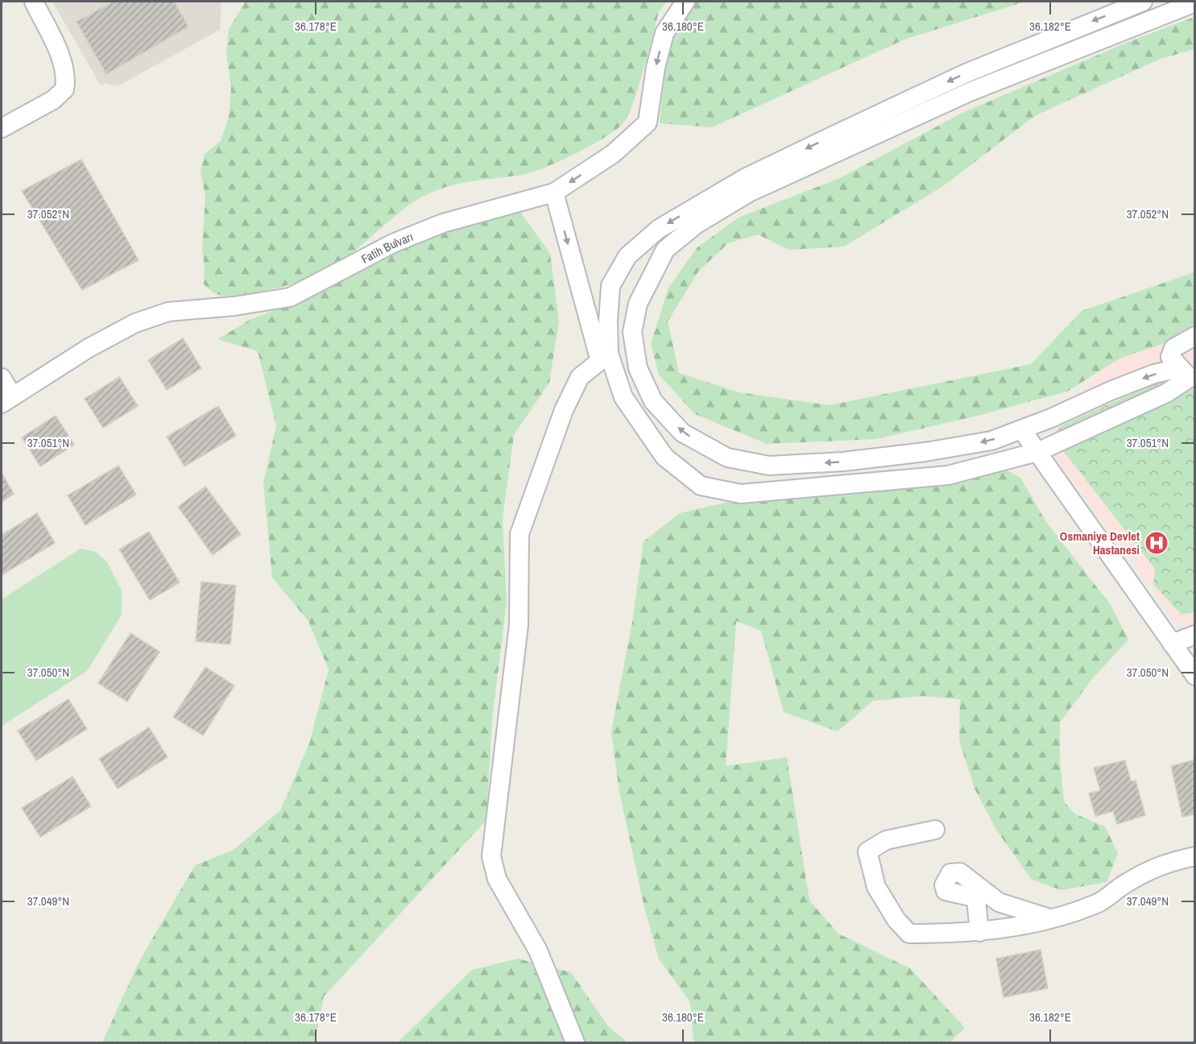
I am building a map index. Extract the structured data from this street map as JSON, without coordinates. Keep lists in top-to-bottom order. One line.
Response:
{"streets":{"street":["Fatih Bulvarı"]},"places":{"hospital":["Osmaniye Devlet Hastanesi"]},"coordinates":["36.178°E","36.180°E","36.182°E","37.052°N","37.051°N","37.050°N","37.049°N"]}
